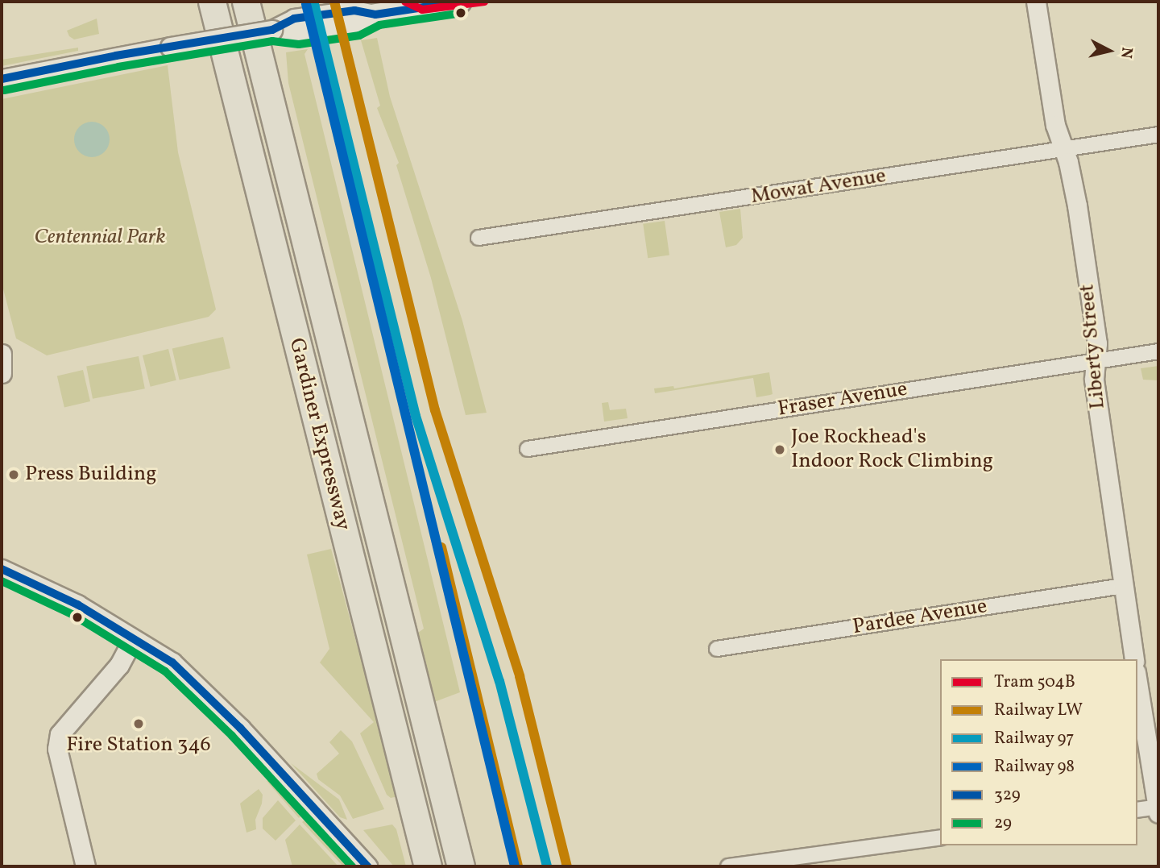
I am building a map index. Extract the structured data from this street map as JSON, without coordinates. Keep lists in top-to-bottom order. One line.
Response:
{"streets":{"highway":["Gardiner Expressway"],"street":["Mowat Avenue","Liberty Street","Fraser Avenue","Pardee Avenue"]},"crossings":[["Mowat Avenue","Liberty Street"],["Liberty Street","Fraser Avenue"],["Liberty Street","Pardee Avenue"]],"parks":["Centennial Park"],"places":["Joe Rockhead's Indoor Rock Climbing","Press Building","Fire Station 346"],"lines":["tram line 504B","rail line LW","transit line 329","rail line 97","rail line 98","transit line 29"],"legend":["Tram 504B","Railway LW","Railway 97","Railway 98","329","29"],"north":"right"}
